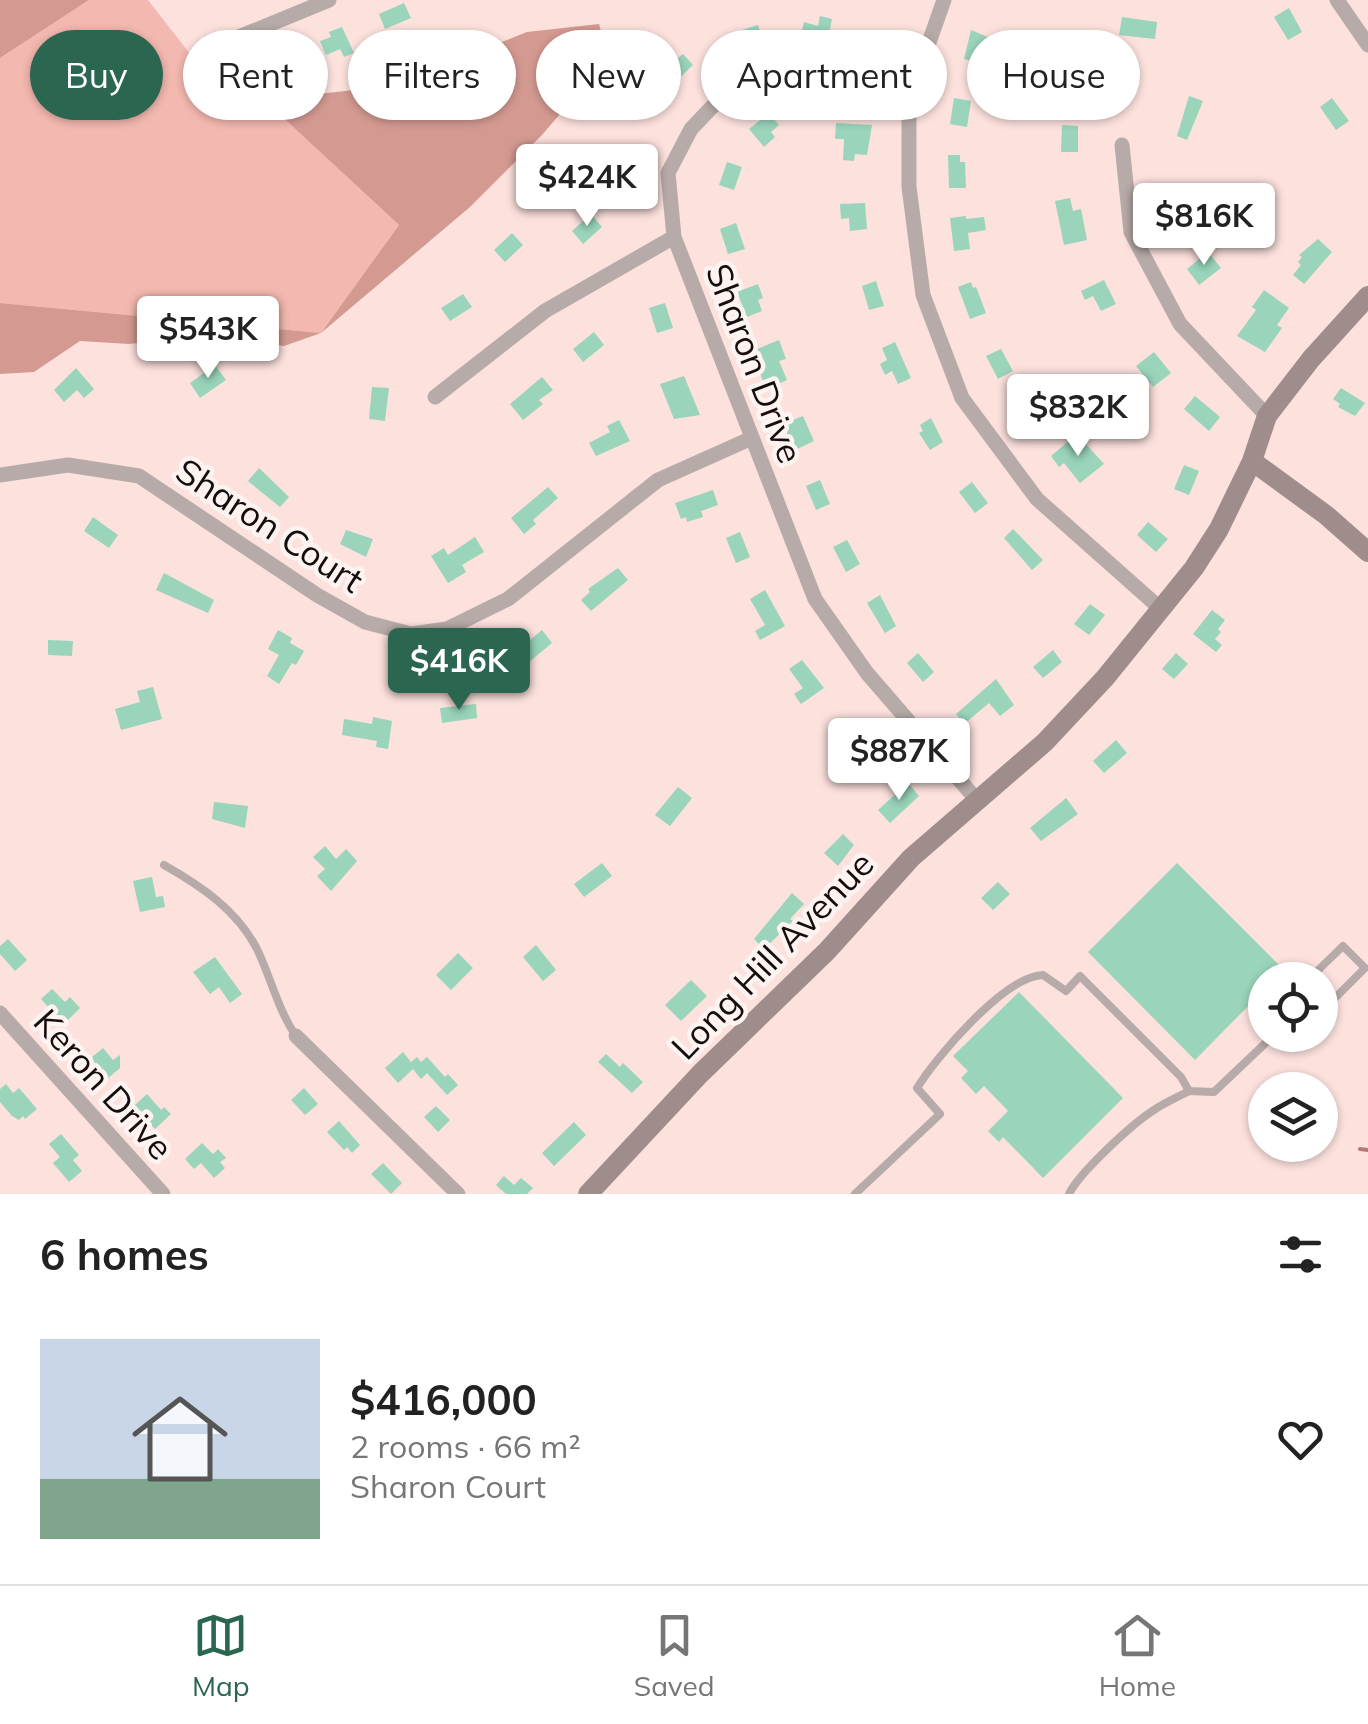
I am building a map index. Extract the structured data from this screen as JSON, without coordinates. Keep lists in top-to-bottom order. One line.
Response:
{"streets":{"street":["Sharon Drive","Sharon Court","Long Hill Avenue","Keron Drive"]},"crossings":[["Sharon Drive","Sharon Court"],["Sharon Drive","Long Hill Avenue"]],"page":{"chip":["Buy","Rent","Filters","New","Apartment","House"],"price":["$424K","$816K","$543K","$832K","$416K","$887K"],"heading":"6 homes","list":[{"name":"$416,000","note":"2 rooms · 66 m² · Sharon Court"}],"tabs":["Map","Saved","Home"]}}
